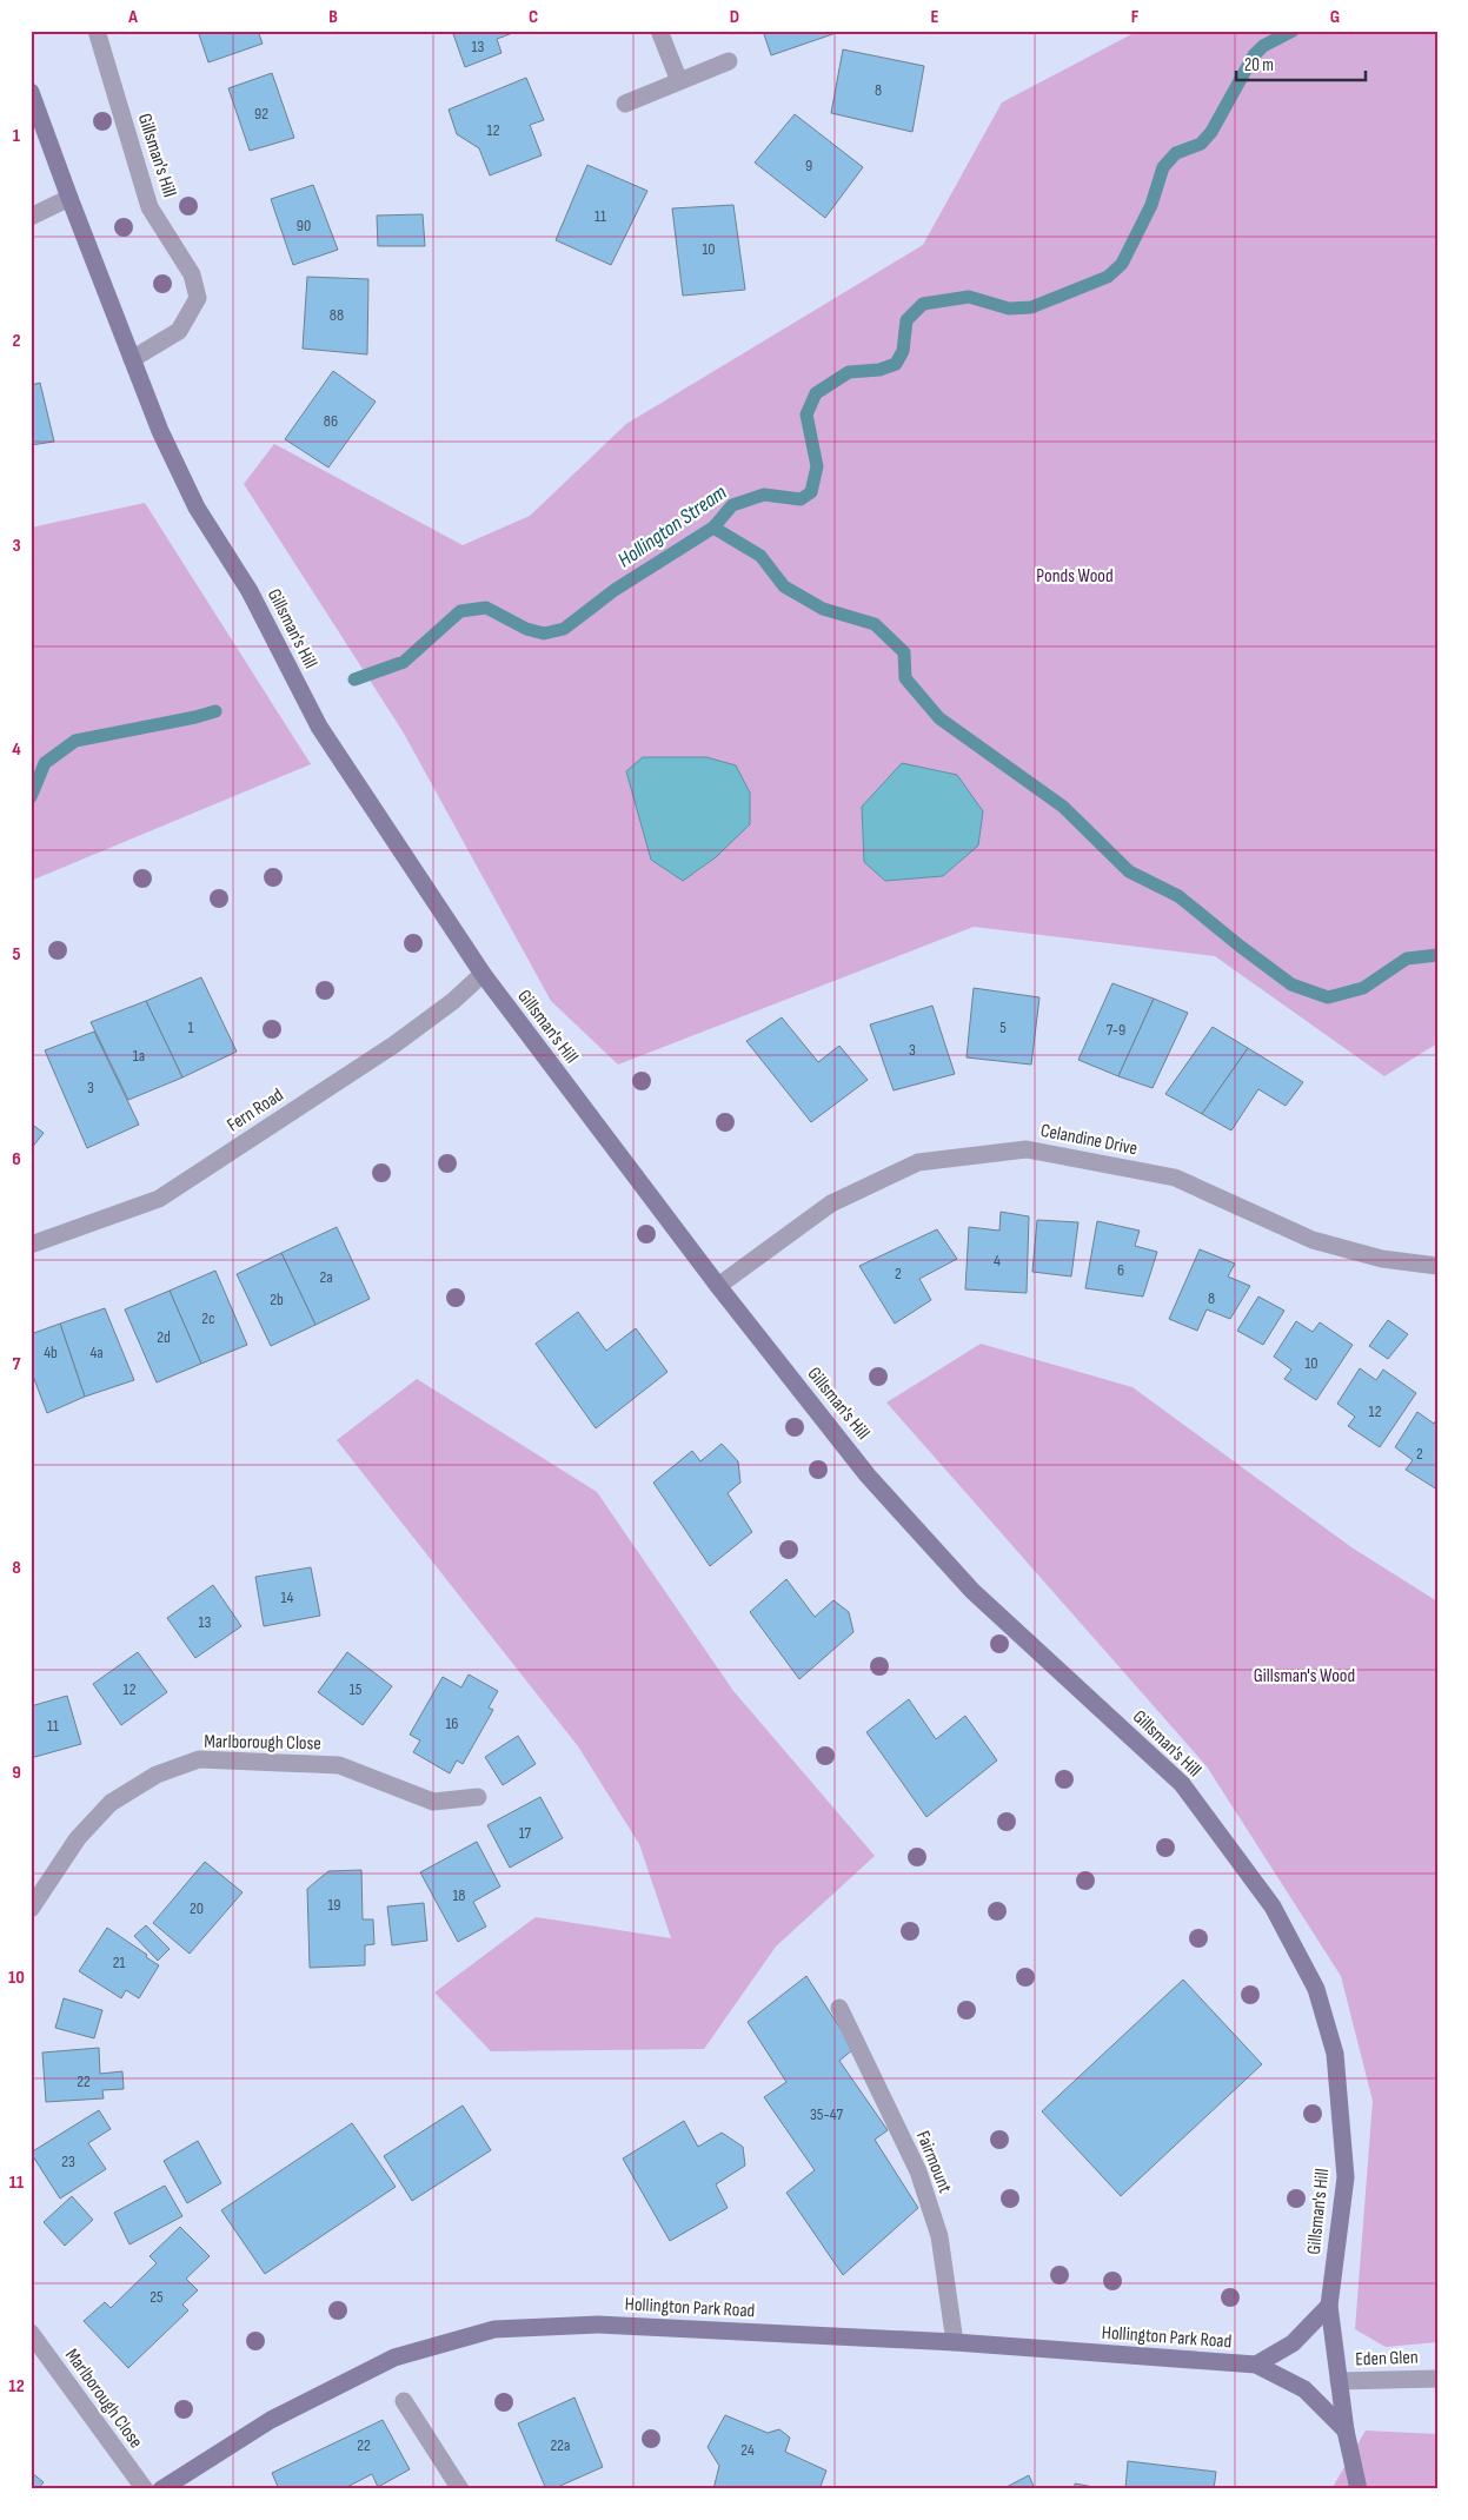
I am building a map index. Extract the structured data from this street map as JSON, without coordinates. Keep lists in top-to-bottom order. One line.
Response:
{"streets":{"street":["Gillsman's Hill","Fern Road","Celandine Drive","Marlborough Close","Fairmount","Hollington Park Road","Eden Glen"]},"crossings":[["Gillsman's Hill","Fern Road"],["Gillsman's Hill","Celandine Drive"],["Gillsman's Hill","Hollington Park Road"],["Gillsman's Hill","Eden Glen"],["Fairmount","Hollington Park Road"]],"water":["Hollington Stream"],"parks":["Ponds Wood","Gillsman's Wood"],"house_numbers":["13","8","92","12","9","11","90","10","88","86","1","5","7-9","3","1a","3","4","6","2","2a","8","2b","2c","2d","4b","4a","10","12","2","14","13","12","15","16","11","17","18","19","20","21","22","35-47","23","25","22","22a","24"],"scale_bar":"20 m","grid":{"columns":["A","B","C","D","E","F","G"],"rows":["1","2","3","4","5","6","7","8","9","10","11","12"]}}
